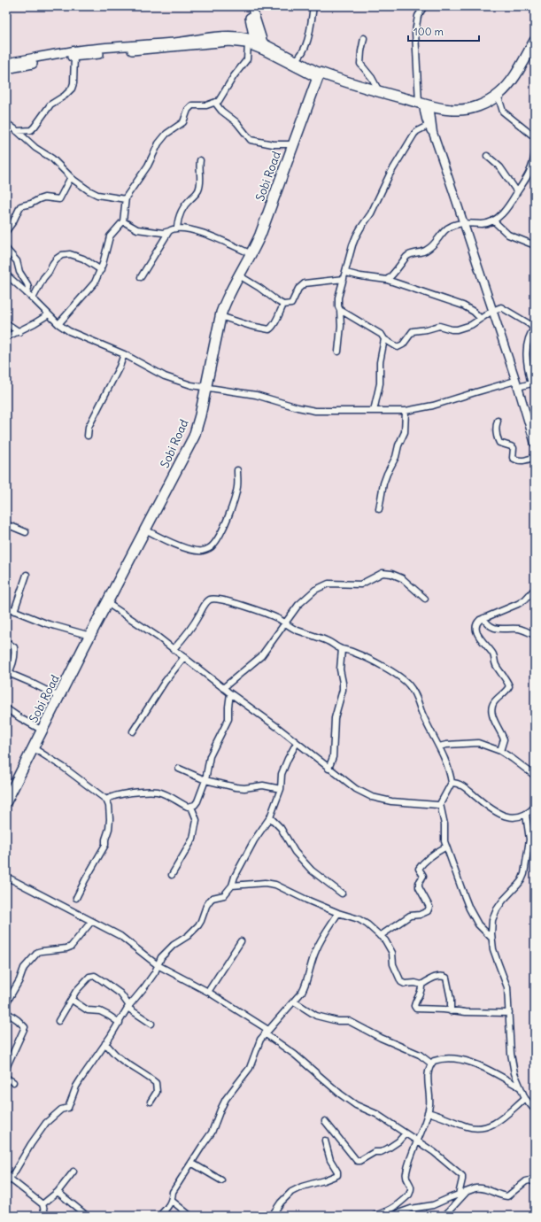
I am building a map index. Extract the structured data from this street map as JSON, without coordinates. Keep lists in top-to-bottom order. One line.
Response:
{"streets":{"highway":["Sobi Road"]},"scale_bar":"100 m"}
